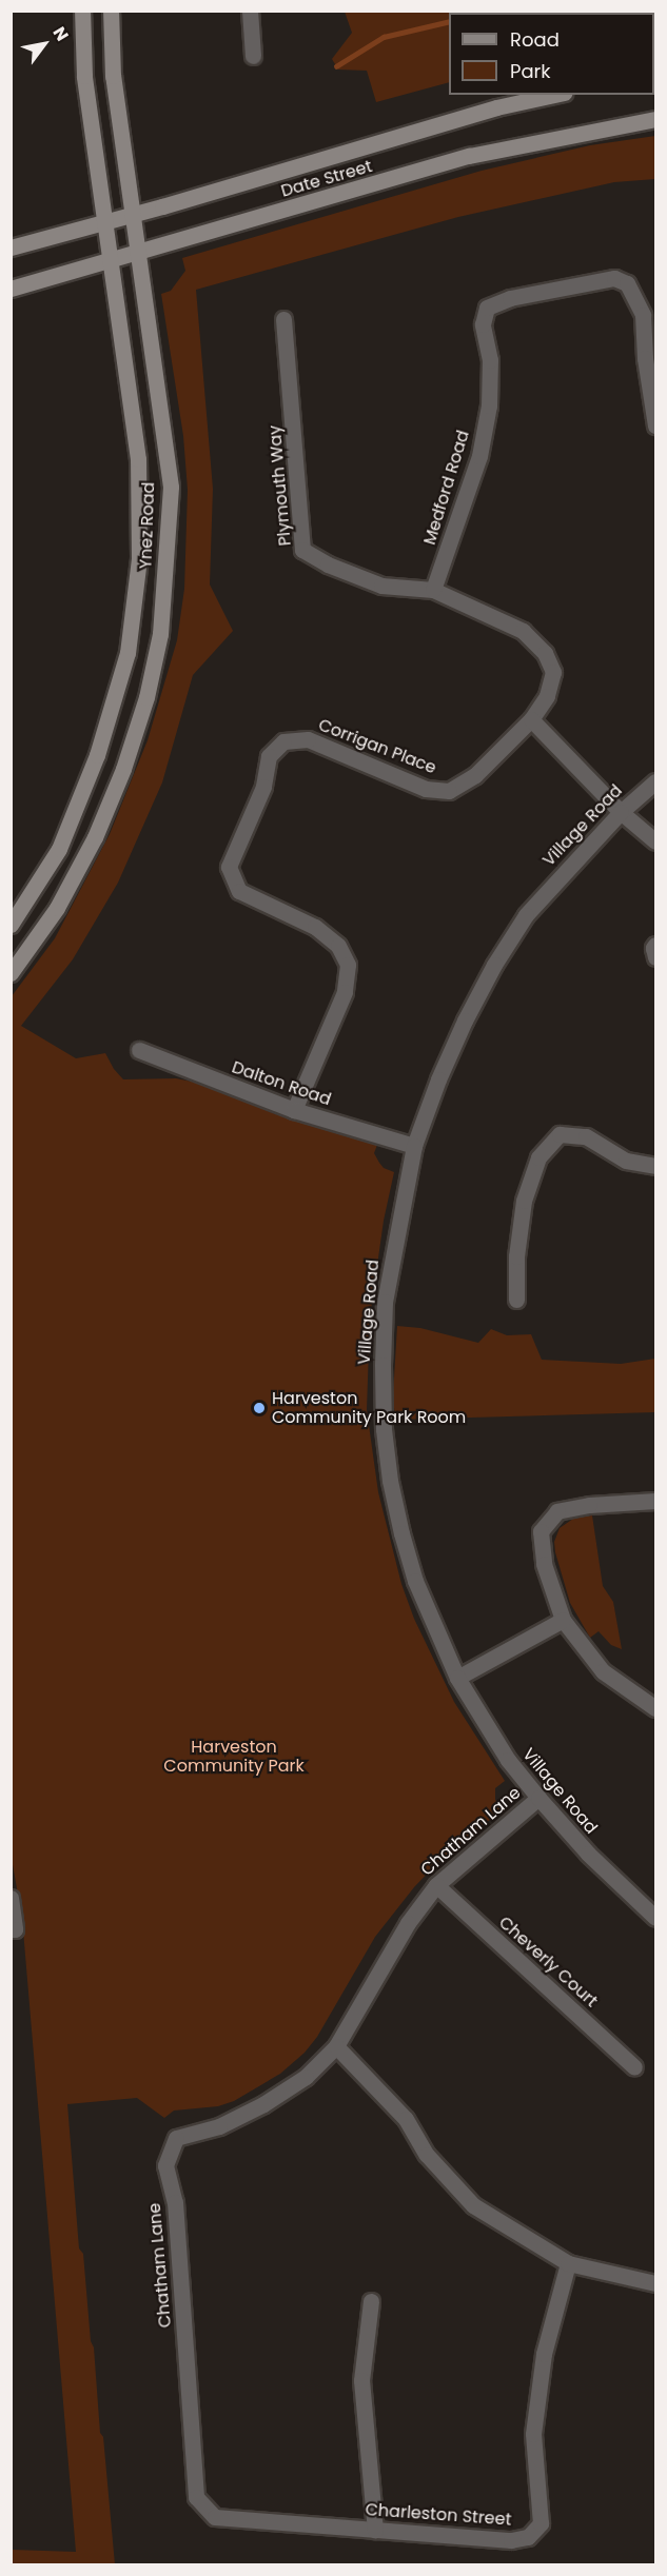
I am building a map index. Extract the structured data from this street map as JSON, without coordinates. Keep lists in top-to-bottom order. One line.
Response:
{"streets":{"main road":["Date Street","Ynez Road"],"street":["Plymouth Way","Medford Road","Corrigan Place","Village Road","Dalton Road","Chatham Lane","Cheverly Court","Charleston Street"]},"crossings":[["Date Street","Ynez Road"],["Plymouth Way","Medford Road"],["Plymouth Way","Corrigan Place"],["Corrigan Place","Dalton Road"],["Village Road","Dalton Road"],["Village Road","Chatham Lane"],["Chatham Lane","Cheverly Court"],["Chatham Lane","Charleston Street"]],"parks":["Harveston Community Park"],"places":["Harveston Community Park Room"],"legend":["Road","Park"],"north":"top right"}
